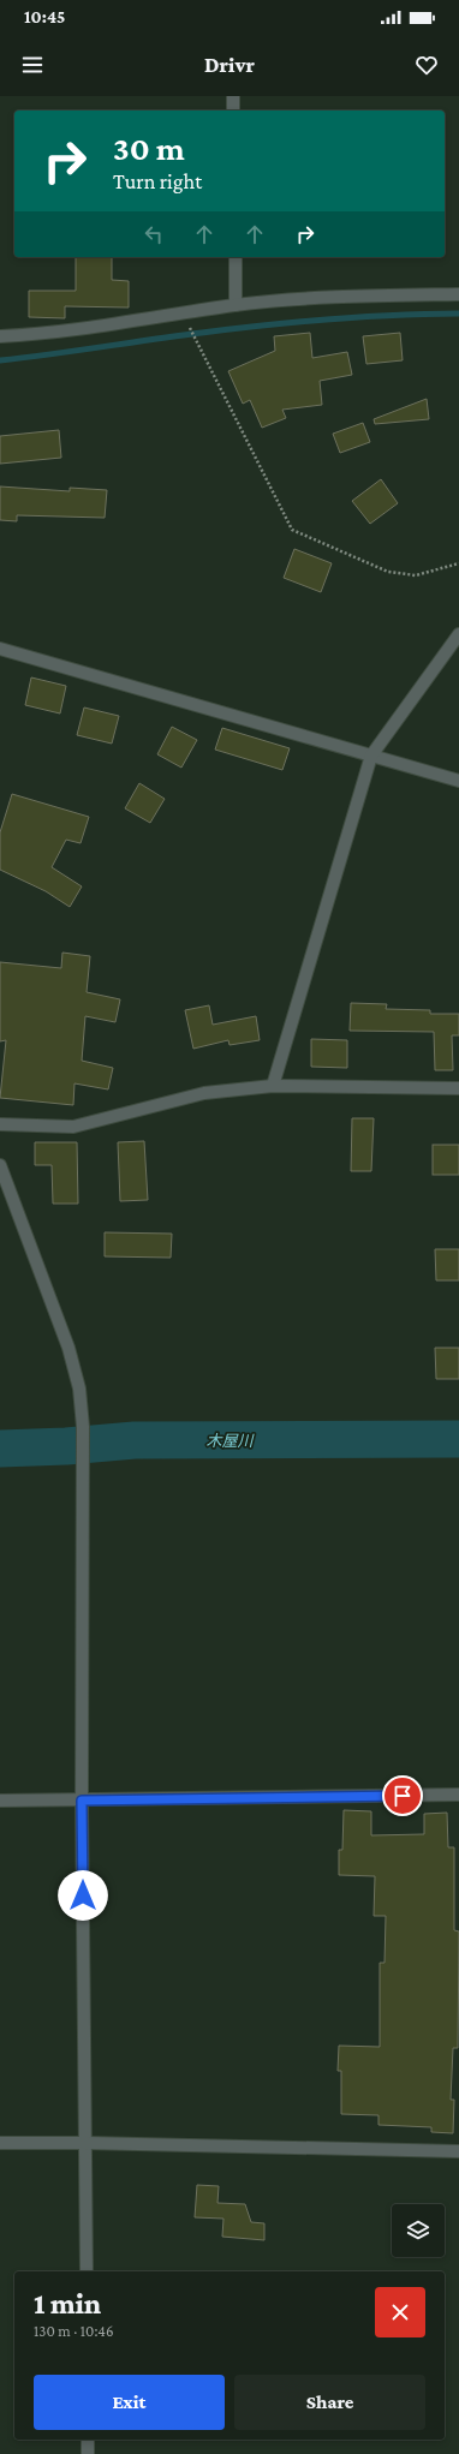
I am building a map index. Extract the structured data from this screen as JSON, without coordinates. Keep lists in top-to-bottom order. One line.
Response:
{"water":["木屋川"],"page":{"status":"10:45","header":"Drivr","turn":["30 m","Turn right"],"heading":["1 min","130 m · 10:46"],"buttons":["Exit","Share"]}}
